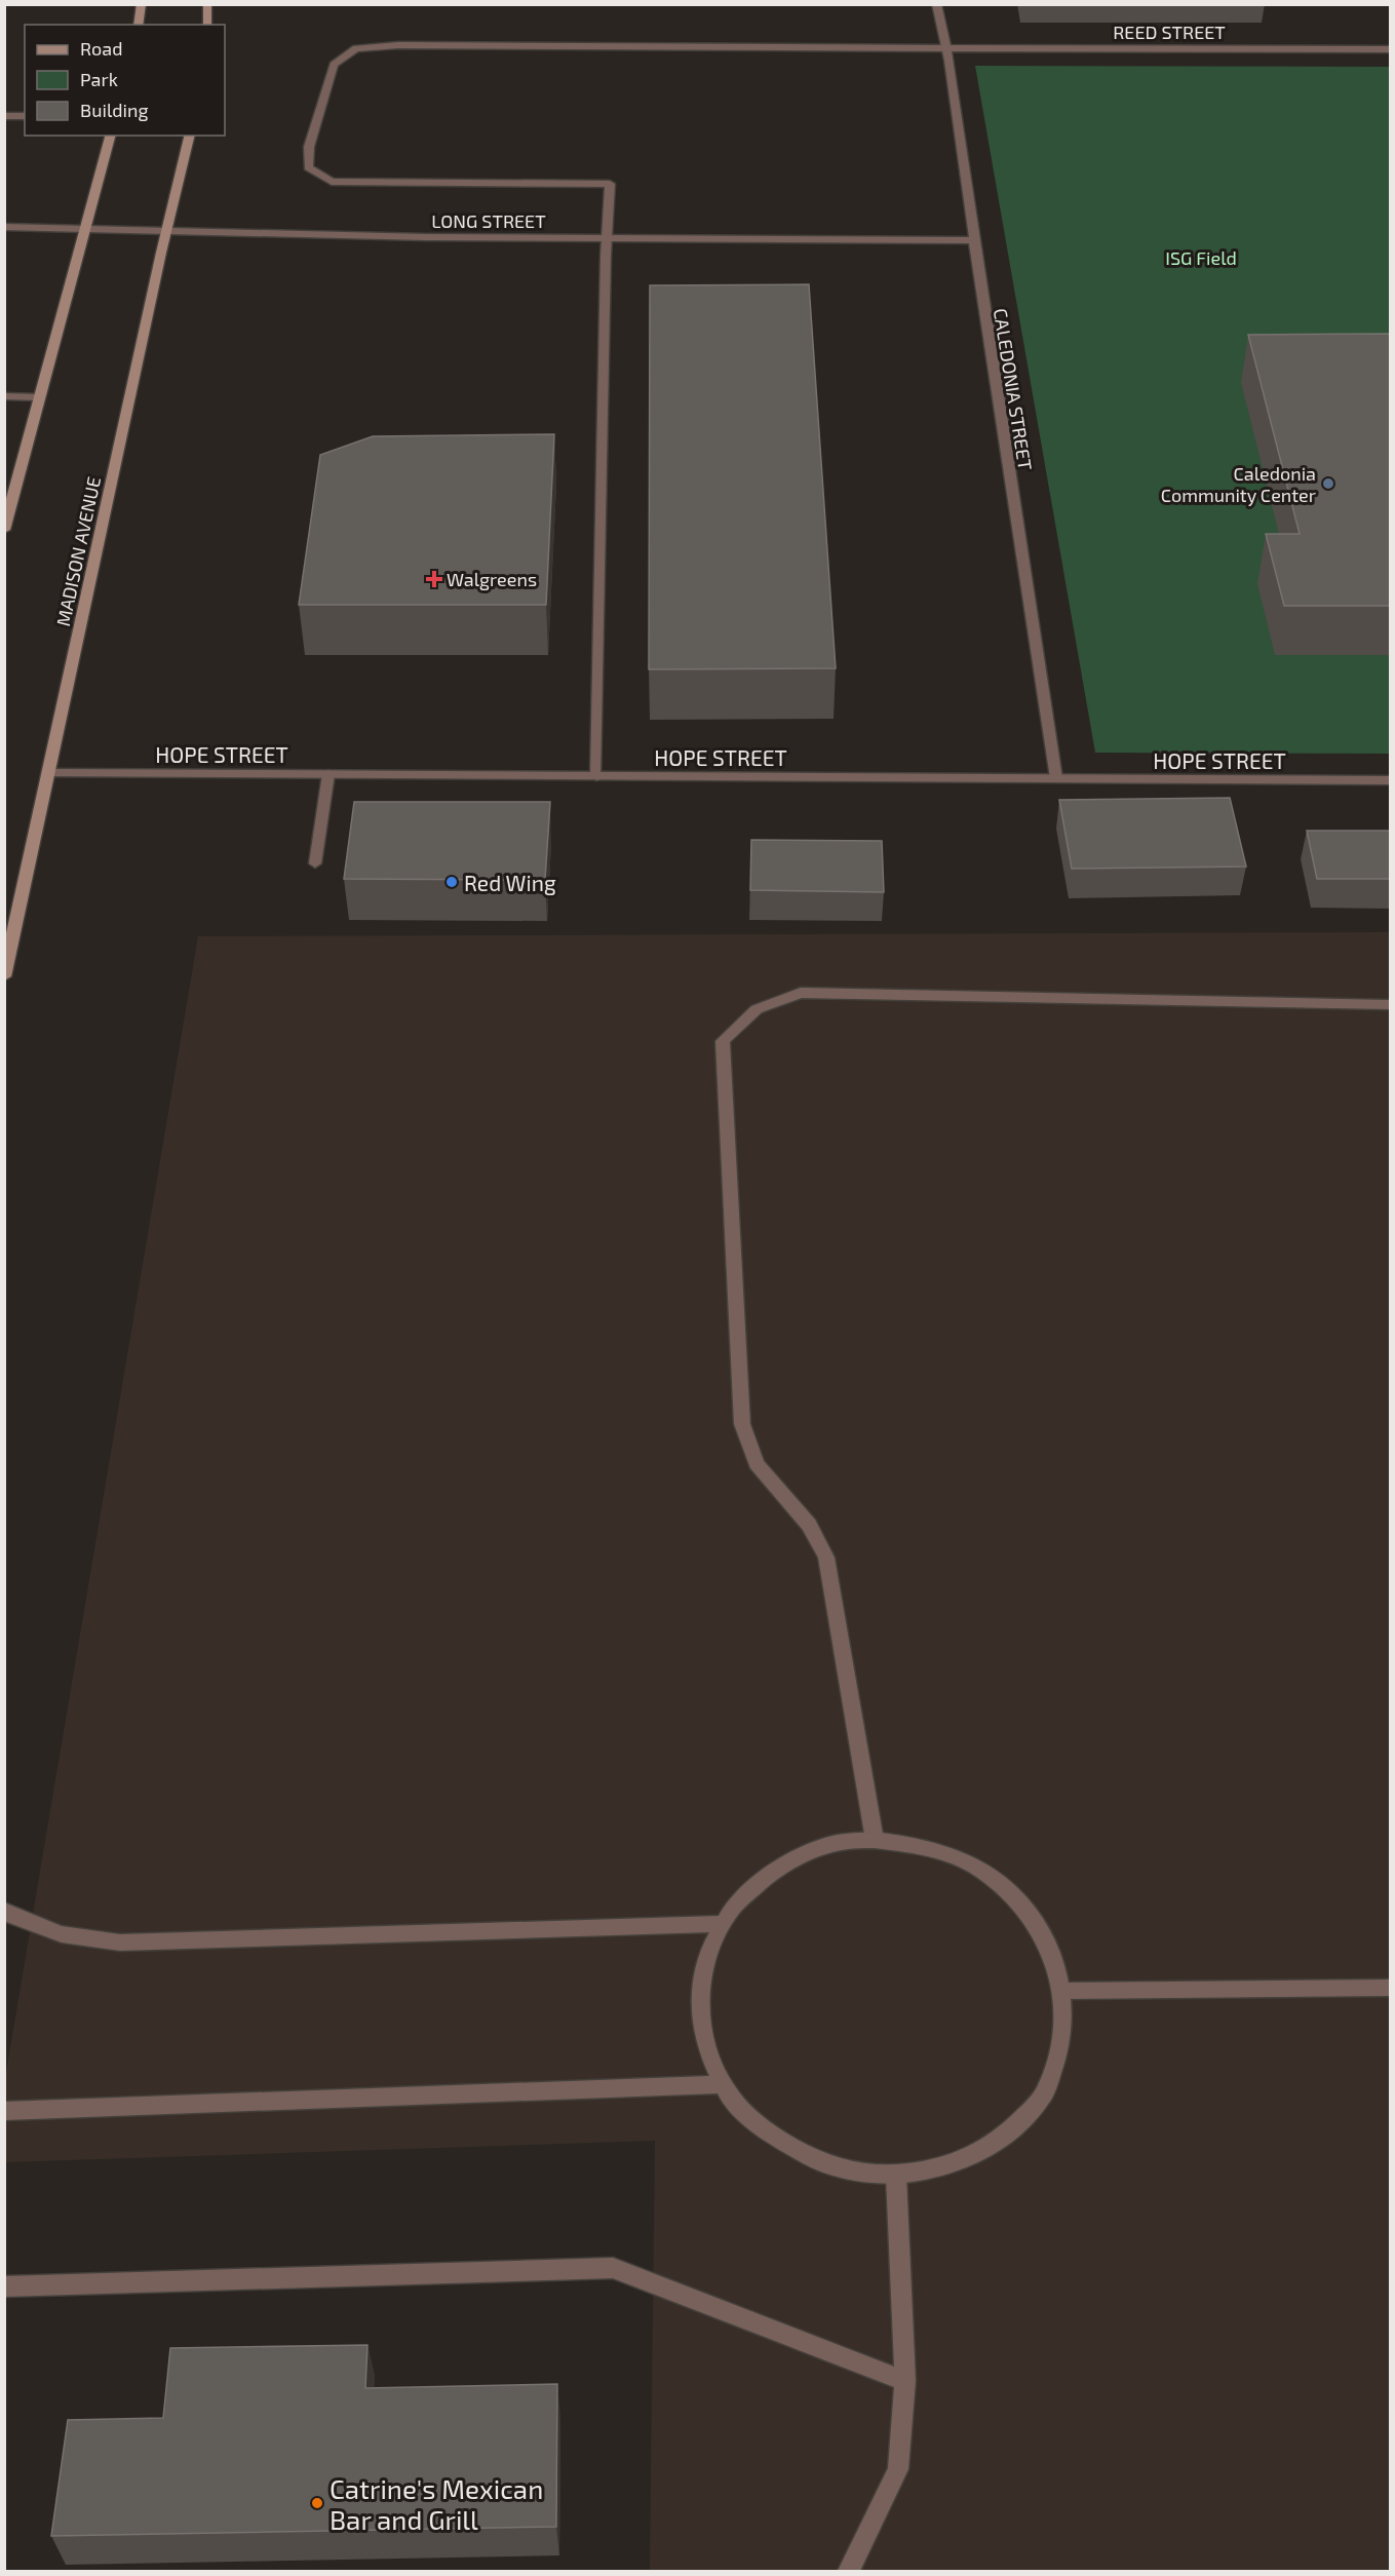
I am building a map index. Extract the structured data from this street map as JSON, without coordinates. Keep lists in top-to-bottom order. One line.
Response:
{"streets":{"main road":["MADISON AVENUE"],"street":["REED STREET","LONG STREET","CALEDONIA STREET","HOPE STREET"]},"crossings":[["REED STREET","LONG STREET"],["REED STREET","CALEDONIA STREET"],["LONG STREET","CALEDONIA STREET"],["LONG STREET","MADISON AVENUE"],["CALEDONIA STREET","HOPE STREET"],["MADISON AVENUE","HOPE STREET"]],"parks":["ISG Field"],"places":{"other":["Caledonia Community Center","Red Wing","Catrine's Mexican Bar and Grill"],"health":["Walgreens"]},"legend":["Road","Park","Building"]}
